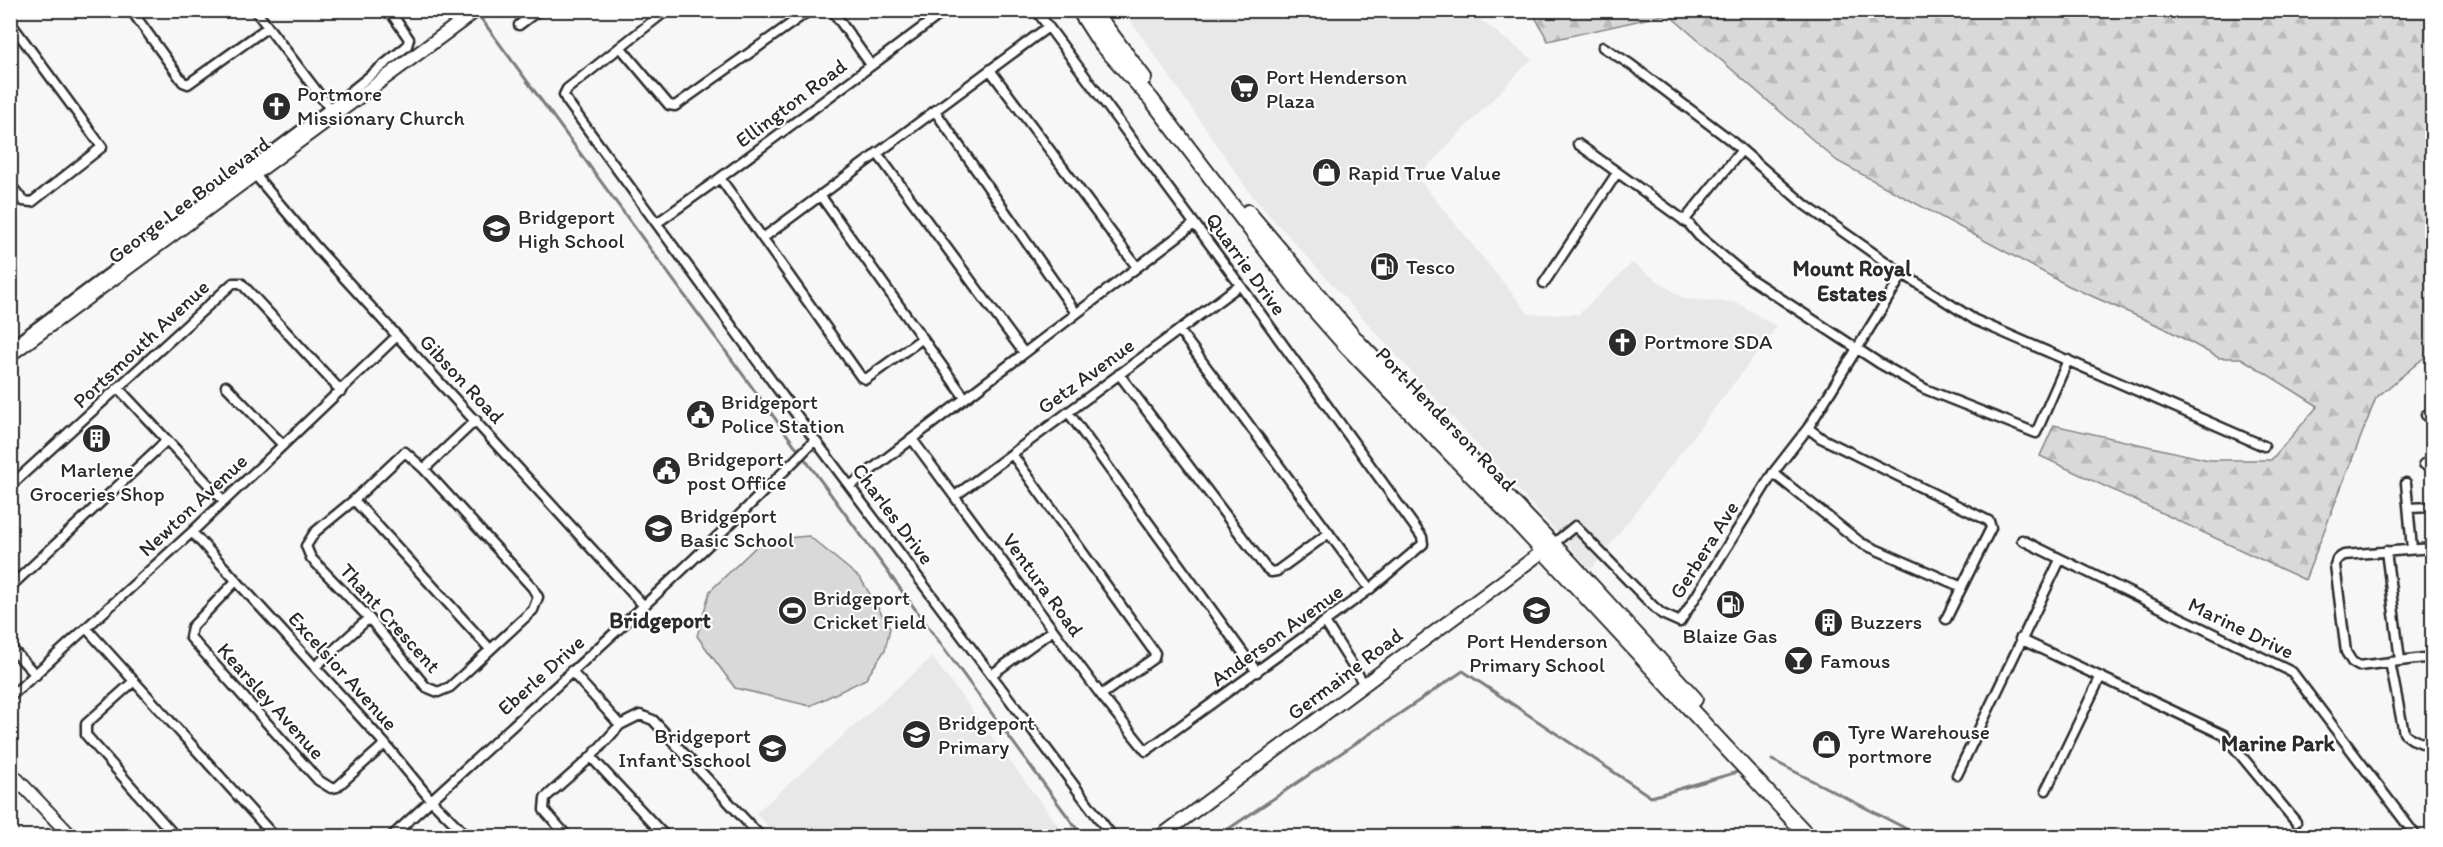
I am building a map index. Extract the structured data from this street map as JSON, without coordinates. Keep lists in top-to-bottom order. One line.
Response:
{"streets":{"main road":["George Lee Boulevard","Port Henderson Road","Germaine Road"],"street":["Ellington Road","Quarrie Drive","Portsmouth Avenue","Getz Avenue","Gibson Road","Newton Avenue","Charles Drive","Gerbera Ave","Ventura Road","Thant Crescent","Marine Drive","Anderson Avenue","Excelsior Avenue","Eberle Drive","Kearsley Avenue"]},"crossings":[["Ellington Road","Charles Drive"],["George Lee Boulevard","Gibson Road"],["Quarrie Drive","Getz Avenue"],["Quarrie Drive","Anderson Avenue"],["Portsmouth Avenue","Newton Avenue"],["Getz Avenue","Ventura Road"],["Gibson Road","Newton Avenue"],["Gibson Road","Eberle Drive"],["Port Henderson Road","Gerbera Ave"],["Port Henderson Road","Germaine Road"],["Newton Avenue","Excelsior Avenue"],["Charles Drive","Eberle Drive"],["Gerbera Ave","Germaine Road"],["Ventura Road","Anderson Avenue"],["Excelsior Avenue","Eberle Drive"],["Excelsior Avenue","Kearsley Avenue"]],"districts":["Mount Royal Estates","Bridgeport","Marine Park"],"places":{"supermarket":["Port Henderson Plaza"],"church":["Portmore Missionary Church","Portmore SDA"],"shop":["Rapid True Value","Tyre Warehouse portmore"],"school or university":["Bridgeport High School","Bridgeport Basic School","Port Henderson Primary School","Bridgeport Primary","Bridgeport Infant Sschool"],"fuel station":["Tesco","Blaize Gas"],"public building":["Bridgeport Police Station","Bridgeport post Office"],"building":["Marlene Groceries Shop","Buzzers"],"sports":["Bridgeport Cricket Field"],"bar":["Famous"]}}
